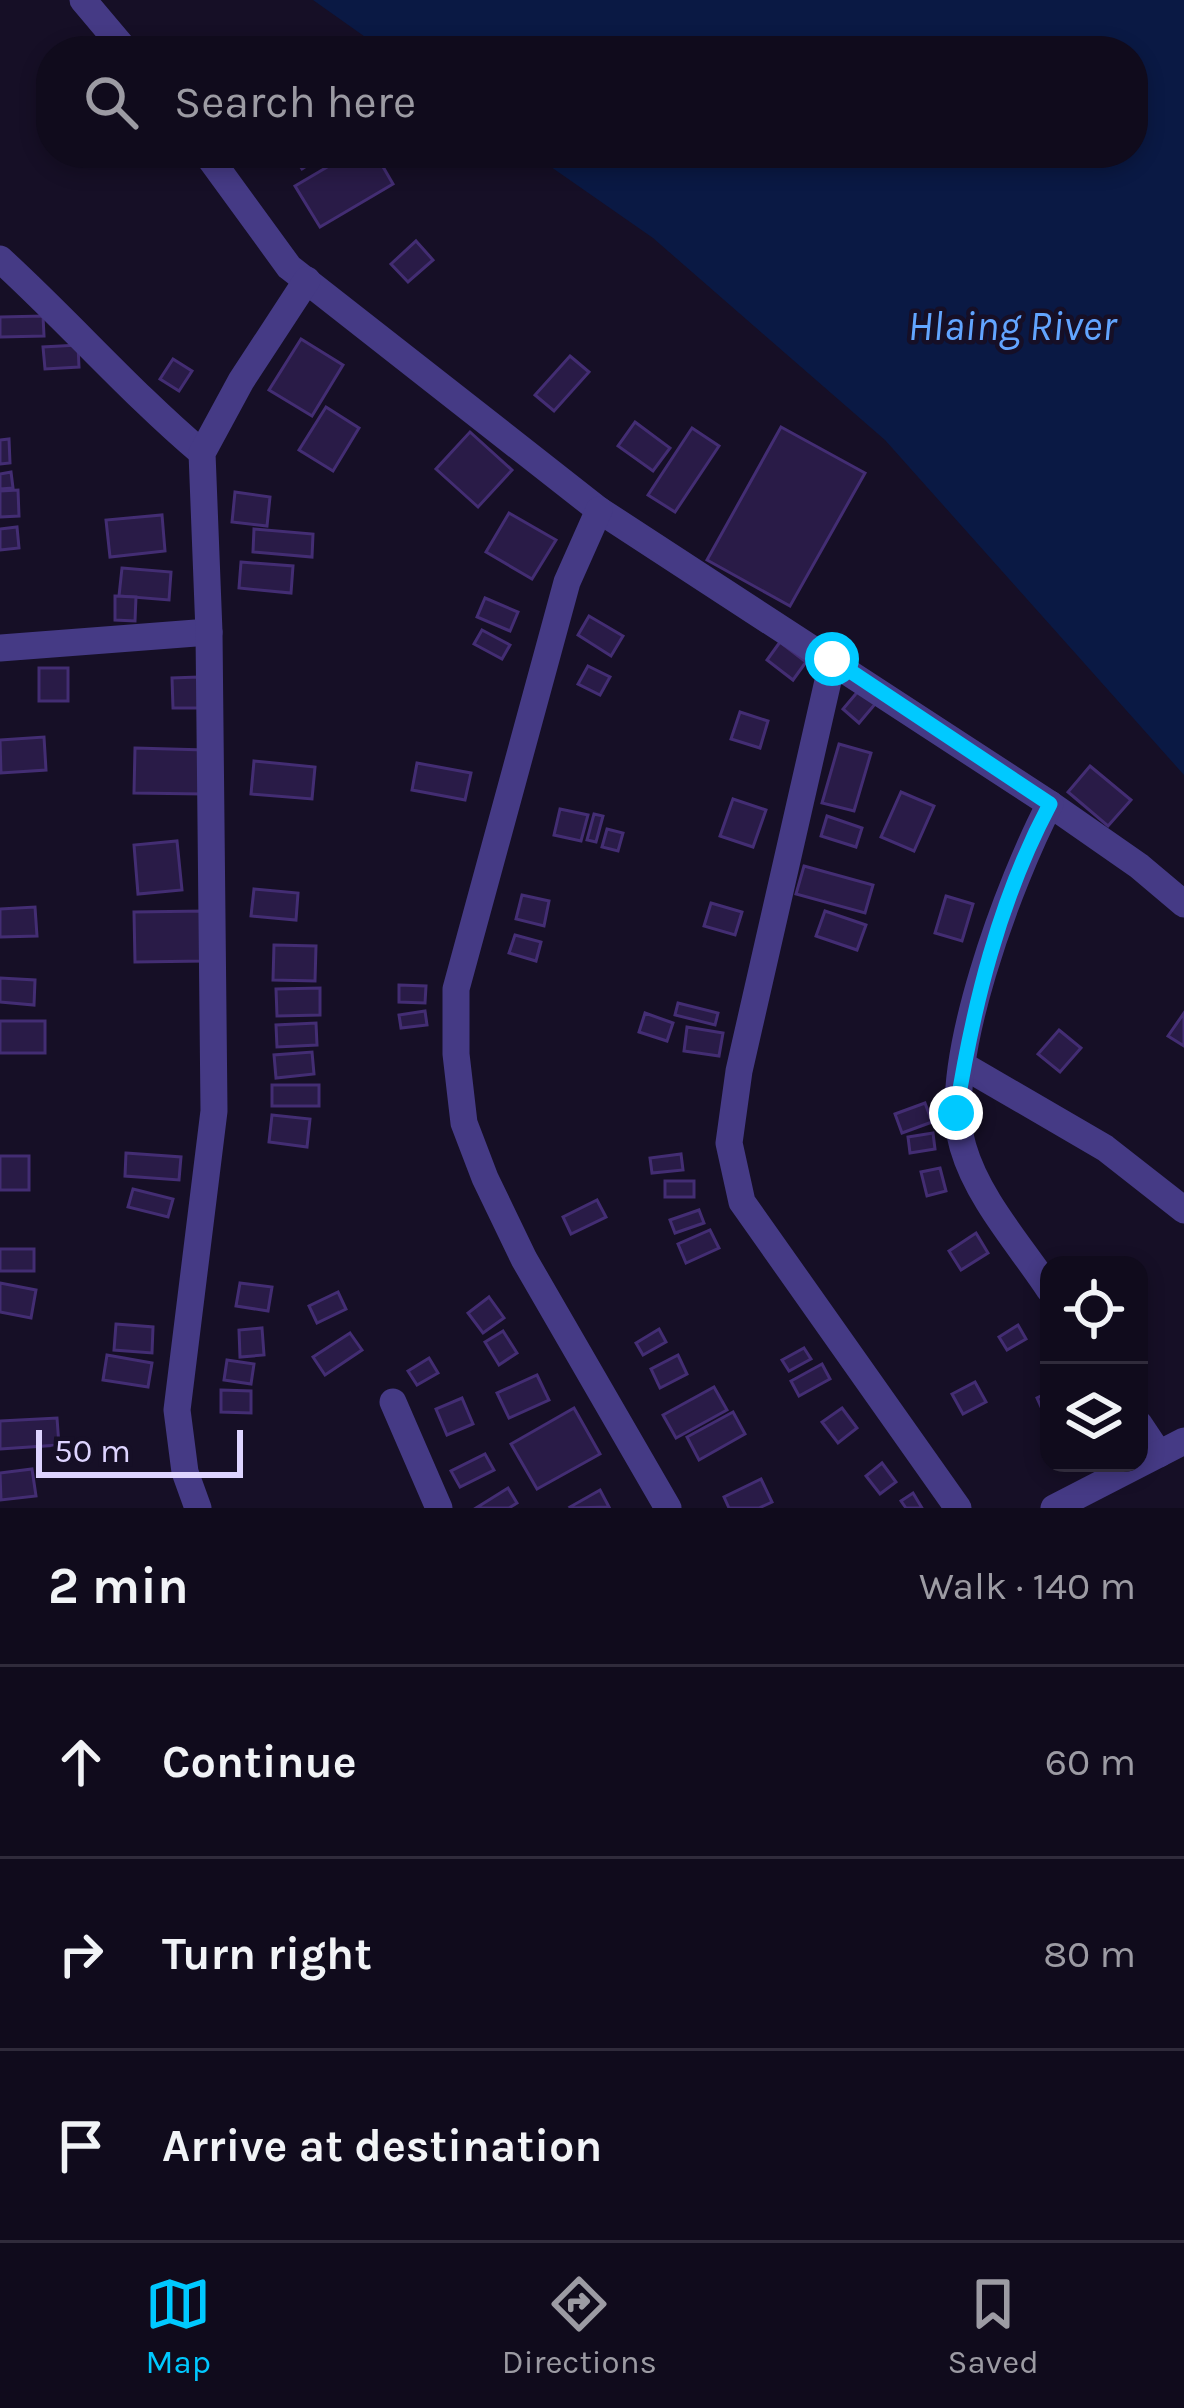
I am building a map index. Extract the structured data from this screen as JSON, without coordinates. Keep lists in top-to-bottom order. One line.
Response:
{"water":["Hlaing River"],"scale_bar":"50 m","page":{"search":"Search here","scale":"50 m","heading":["2 min","Walk · 140 m"],"list":[["Continue","60 m"],["Turn right","80 m"],"Arrive at destination"],"nav":["Map","Directions","Saved"]}}
